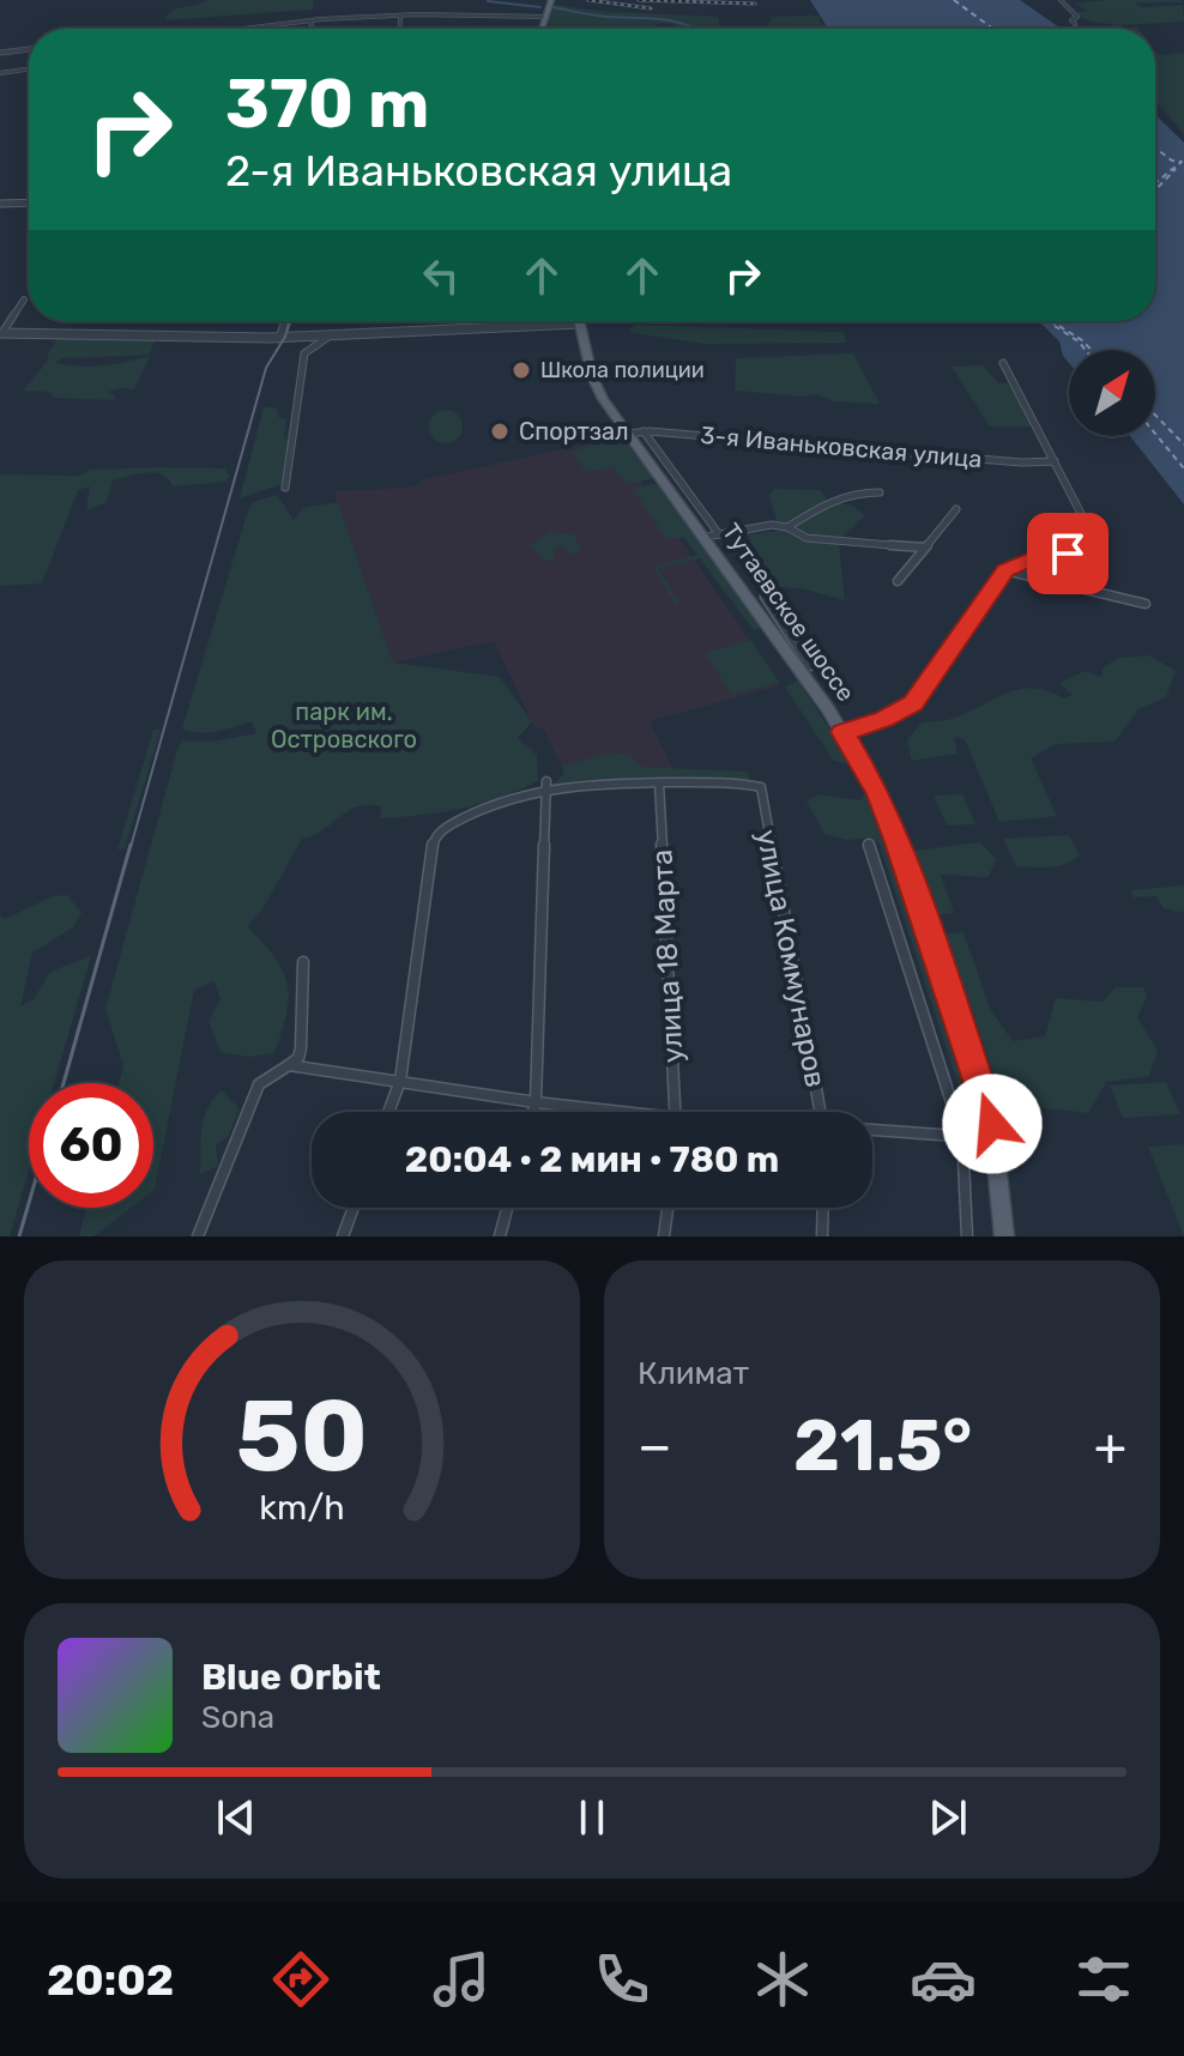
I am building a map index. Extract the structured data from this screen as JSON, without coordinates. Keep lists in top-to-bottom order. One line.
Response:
{"streets":{"main road":["Тутаевское шоссе"],"street":["3-я Иваньковская улица","улица 18 Марта","улица Коммунаров"]},"crossings":[["3-я Иваньковская улица","Тутаевское шоссе"],["улица 18 Марта","улица Коммунаров"]],"parks":["парк им. Островского"],"places":["Школа полиции","Спортзал"],"north":"top right","page":{"turn":["370 m","2-я Иваньковская улица"],"limit":"60","trip":"20:04 · 2 мин · 780 m","tile":"Климат","heat":["−","21.5°","+"],"song":["Blue Orbit","Sona"],"tabs":"20:02","gauge":["50","km/h"]}}
